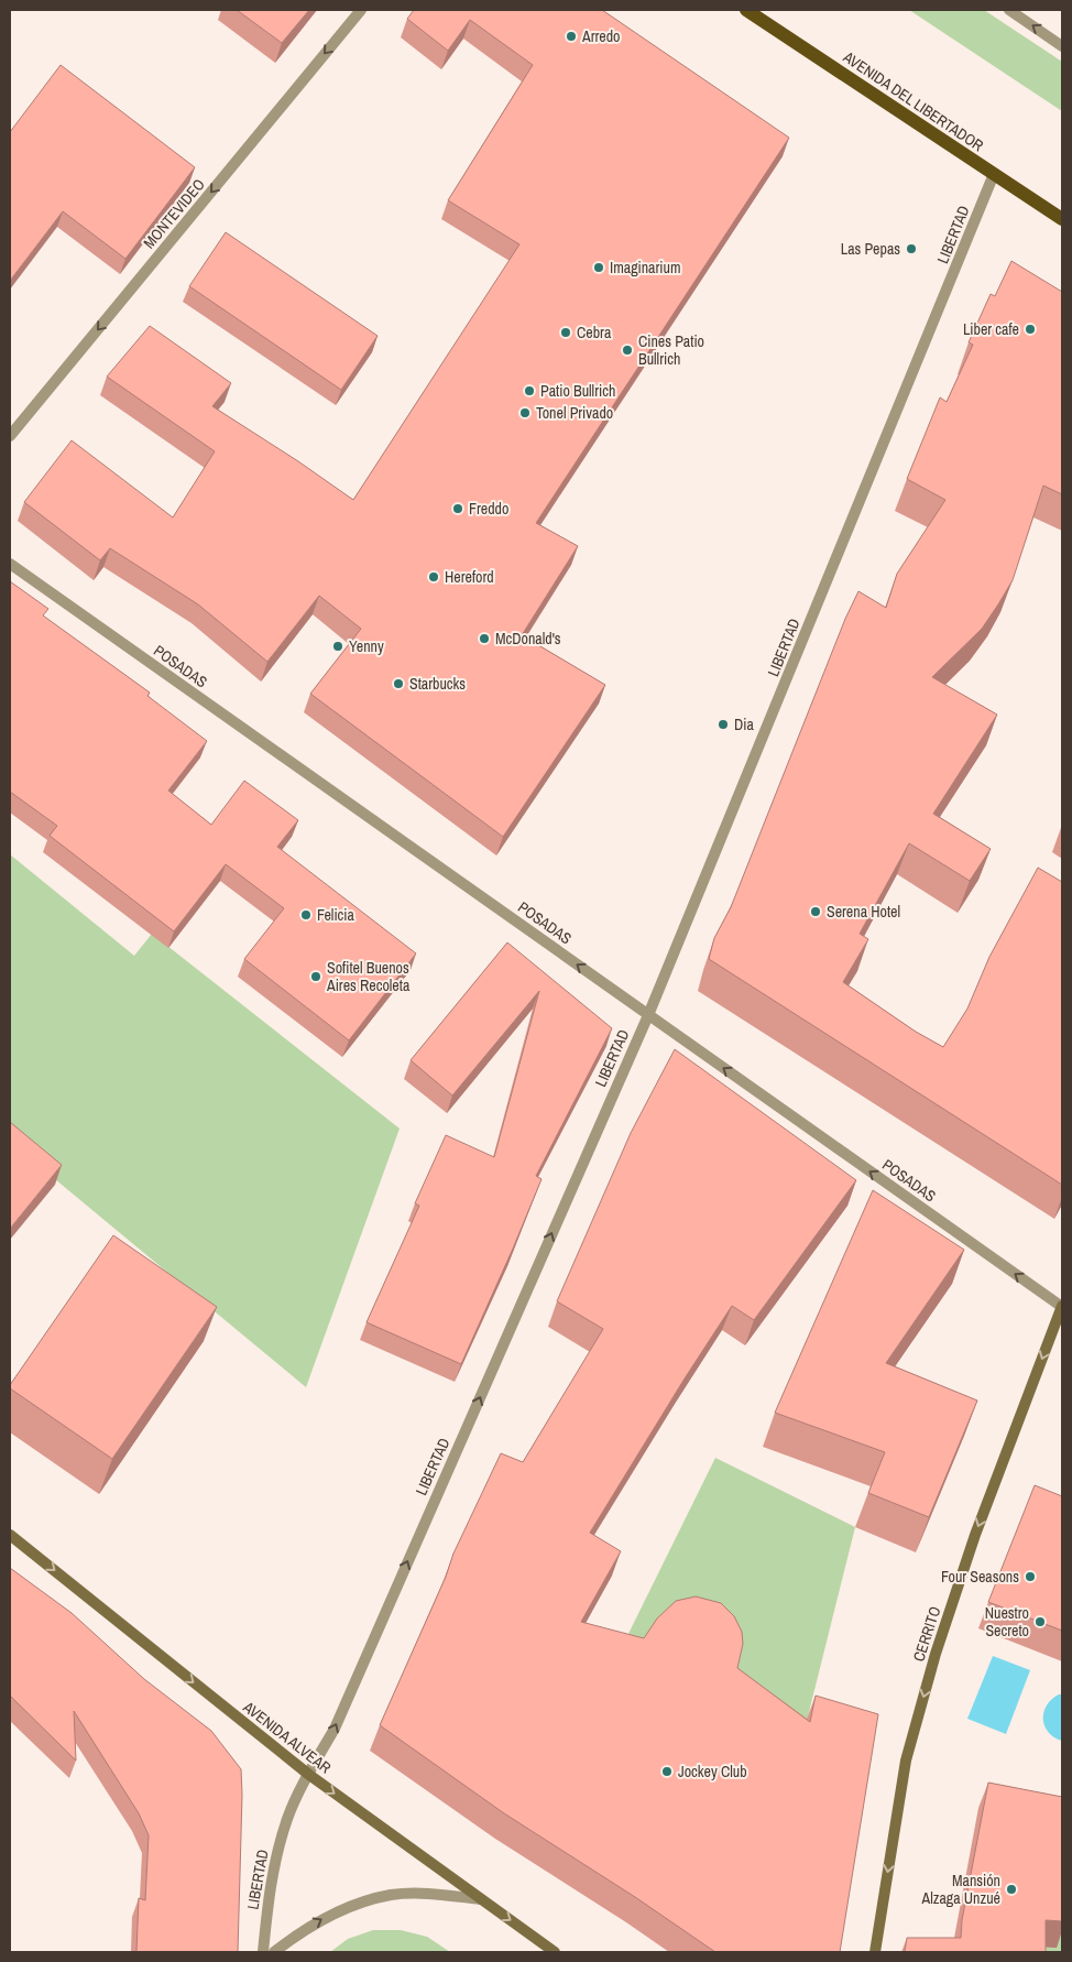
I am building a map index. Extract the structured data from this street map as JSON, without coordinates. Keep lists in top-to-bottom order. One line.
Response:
{"streets":{"main road":["AVENIDA DEL LIBERTADOR"],"street":["MONTEVIDEO","LIBERTAD","POSADAS","CERRITO","AVENIDA ALVEAR"]},"crossings":[["AVENIDA DEL LIBERTADOR","LIBERTAD"],["LIBERTAD","POSADAS"],["LIBERTAD","AVENIDA ALVEAR"],["POSADAS","CERRITO"]],"one_way":["MONTEVIDEO","LIBERTAD","POSADAS","CERRITO","AVENIDA ALVEAR"],"places":["Arredo","Las Pepas","Imaginarium","Liber cafe","Cebra","Cines Patio Bullrich","Patio Bullrich","Tonel Privado","Freddo","Hereford","McDonald's","Yenny","Starbucks","Dia","Serena Hotel","Felicia","Sofitel Buenos Aires Recoleta","Four Seasons","Nuestro Secreto","Jockey Club","Mansión Alzaga Unzué"]}
